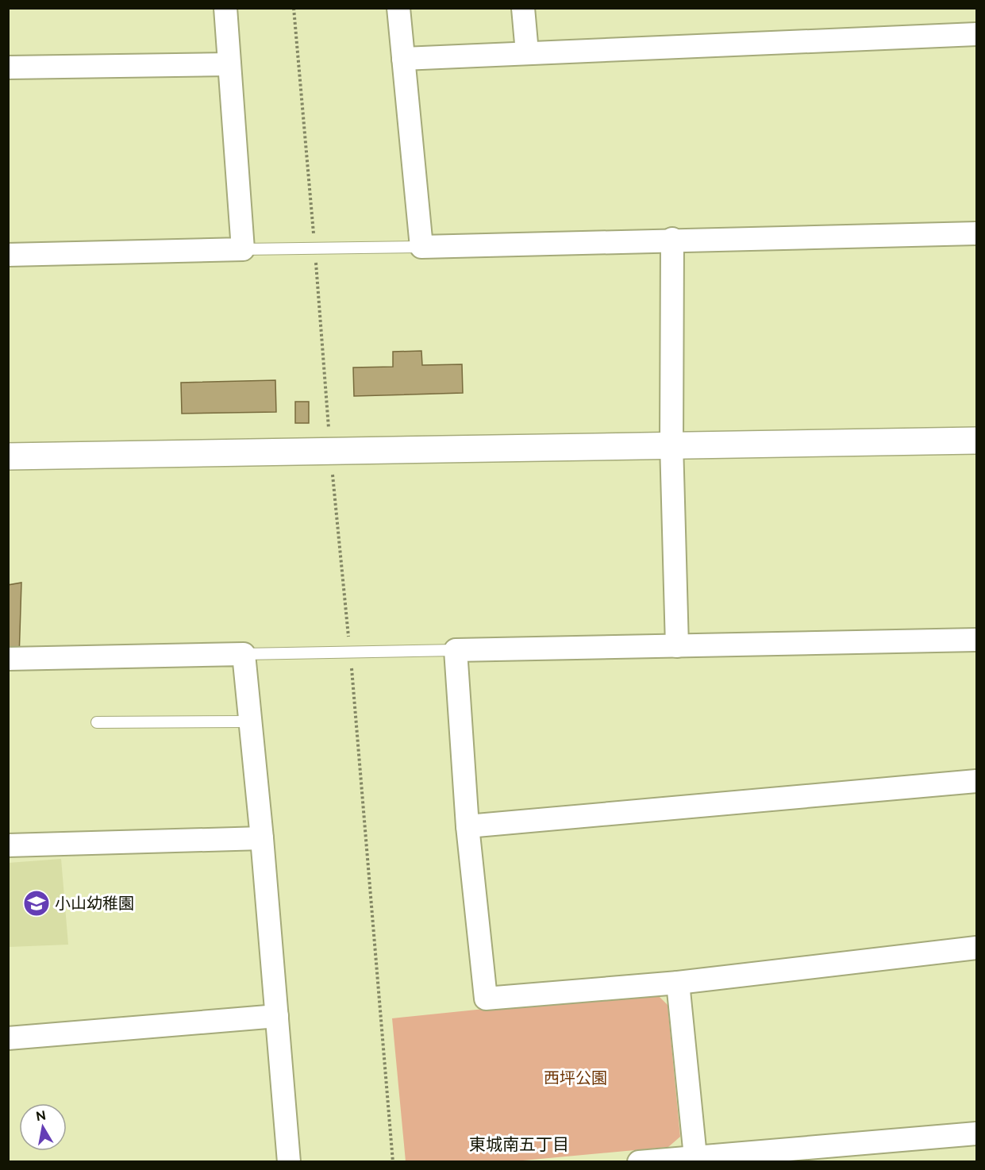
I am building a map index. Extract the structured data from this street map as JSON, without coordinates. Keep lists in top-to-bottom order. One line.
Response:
{"districts":["東城南五丁目"],"parks":["西坪公園"],"places":{"school or university":["小山幼稚園"]},"north":"top"}
